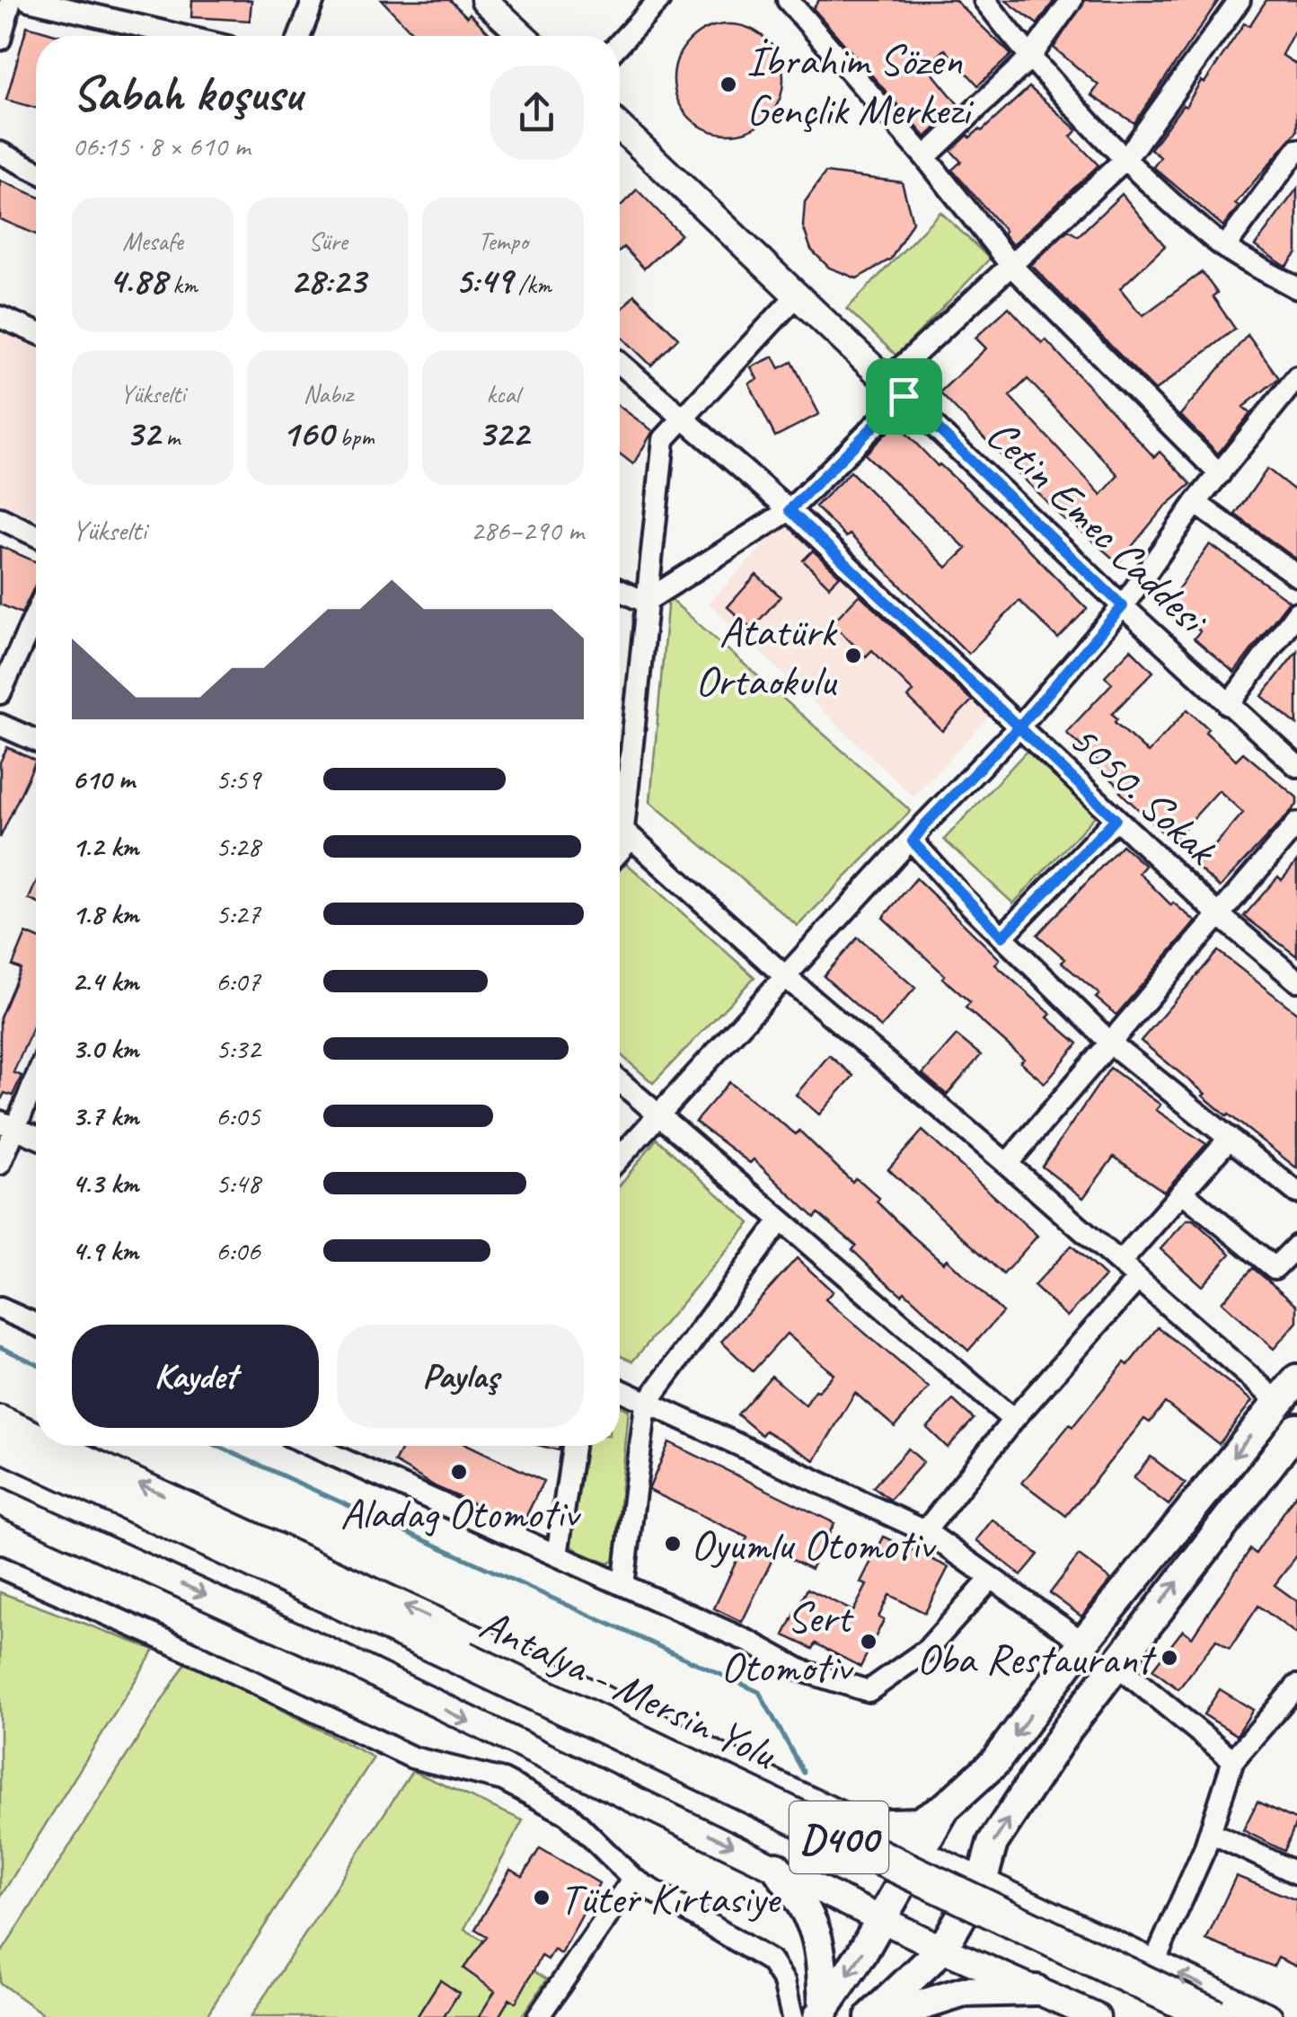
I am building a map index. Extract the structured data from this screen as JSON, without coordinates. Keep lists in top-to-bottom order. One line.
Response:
{"streets":{"highway":["Antalya - Mersin Yolu","D400"],"street":["Cetin Emec Caddesi","5050. Sokak"]},"places":["İbrahim Sözen Gençlik Merkezi","Atatürk Ortaokulu","Aladag Otomotiv","Oyumlu Otomotiv","Sert Otomotiv","Oba Restaurant","Tüter Kırtasiye"],"page":{"heading":["Sabah koşusu","06:15 · 8 × 610 m"],"stats":[["Mesafe","4.88 km"],["Süre","28:23"],["Tempo","5:49 /km"],["Yükselti","32 m"],["Nabız","160 bpm"],["kcal","322"]],"chart":["Yükselti","286–290 m"],"list":[{"name":"610 m","note":"5:59"},{"name":"1.2 km","note":"5:28"},{"name":"1.8 km","note":"5:27"},{"name":"2.4 km","note":"6:07"},{"name":"3.0 km","note":"5:32"},{"name":"3.7 km","note":"6:05"},{"name":"4.3 km","note":"5:48"},{"name":"4.9 km","note":"6:06"}],"buttons":["Kaydet","Paylaş"]}}
